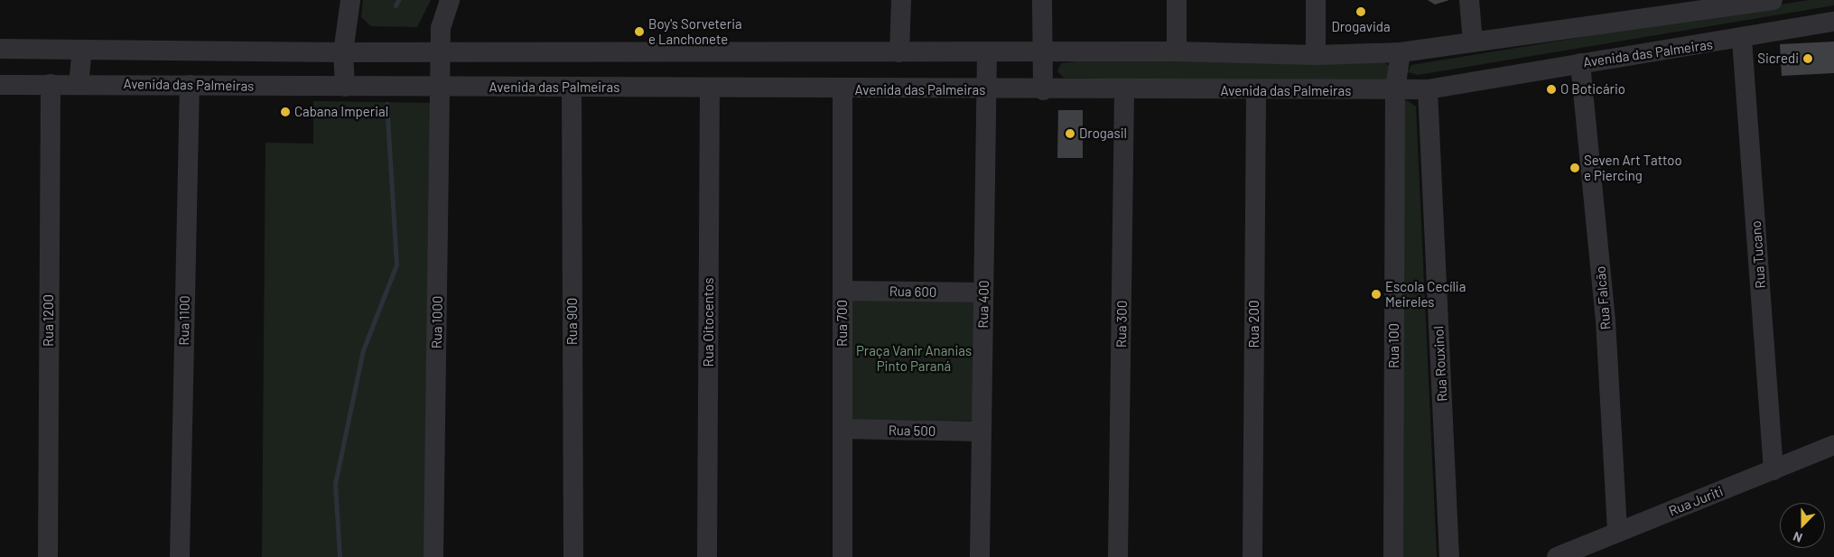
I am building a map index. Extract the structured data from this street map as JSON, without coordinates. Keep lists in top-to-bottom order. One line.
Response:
{"streets":{"street":["Avenida das Palmeiras","Rua Tucano","Rua 600","Rua Falcão","Rua 400","Rua 1200","Rua 1100","Rua 900","Rua 1000","Rua Oitocentos","Rua 700","Rua 300","Rua 200","Rua 100","Rua Rouxinol","Rua 500","Rua Juriti"]},"crossings":[["Avenida das Palmeiras","Rua Tucano"],["Avenida das Palmeiras","Rua Falcão"],["Avenida das Palmeiras","Rua 400"],["Avenida das Palmeiras","Rua 1200"],["Avenida das Palmeiras","Rua 1100"],["Avenida das Palmeiras","Rua 900"],["Avenida das Palmeiras","Rua 1000"],["Avenida das Palmeiras","Rua Oitocentos"],["Avenida das Palmeiras","Rua 700"],["Avenida das Palmeiras","Rua 300"],["Avenida das Palmeiras","Rua 200"],["Avenida das Palmeiras","Rua 100"],["Avenida das Palmeiras","Rua Rouxinol"],["Rua Tucano","Rua Juriti"],["Rua 600","Rua 400"],["Rua 600","Rua 700"],["Rua Falcão","Rua Juriti"],["Rua 400","Rua 500"],["Rua 700","Rua 500"]],"parks":["Praça Vanir Ananias Pinto Paraná"],"places":["Drogavida","Boy's Sorveteria e Lanchonete","Sicredi","O Boticário","Cabana Imperial","Drogasil","Seven Art Tattoo e Piercing","Escola Cecília Meireles"],"north":"bottom"}
